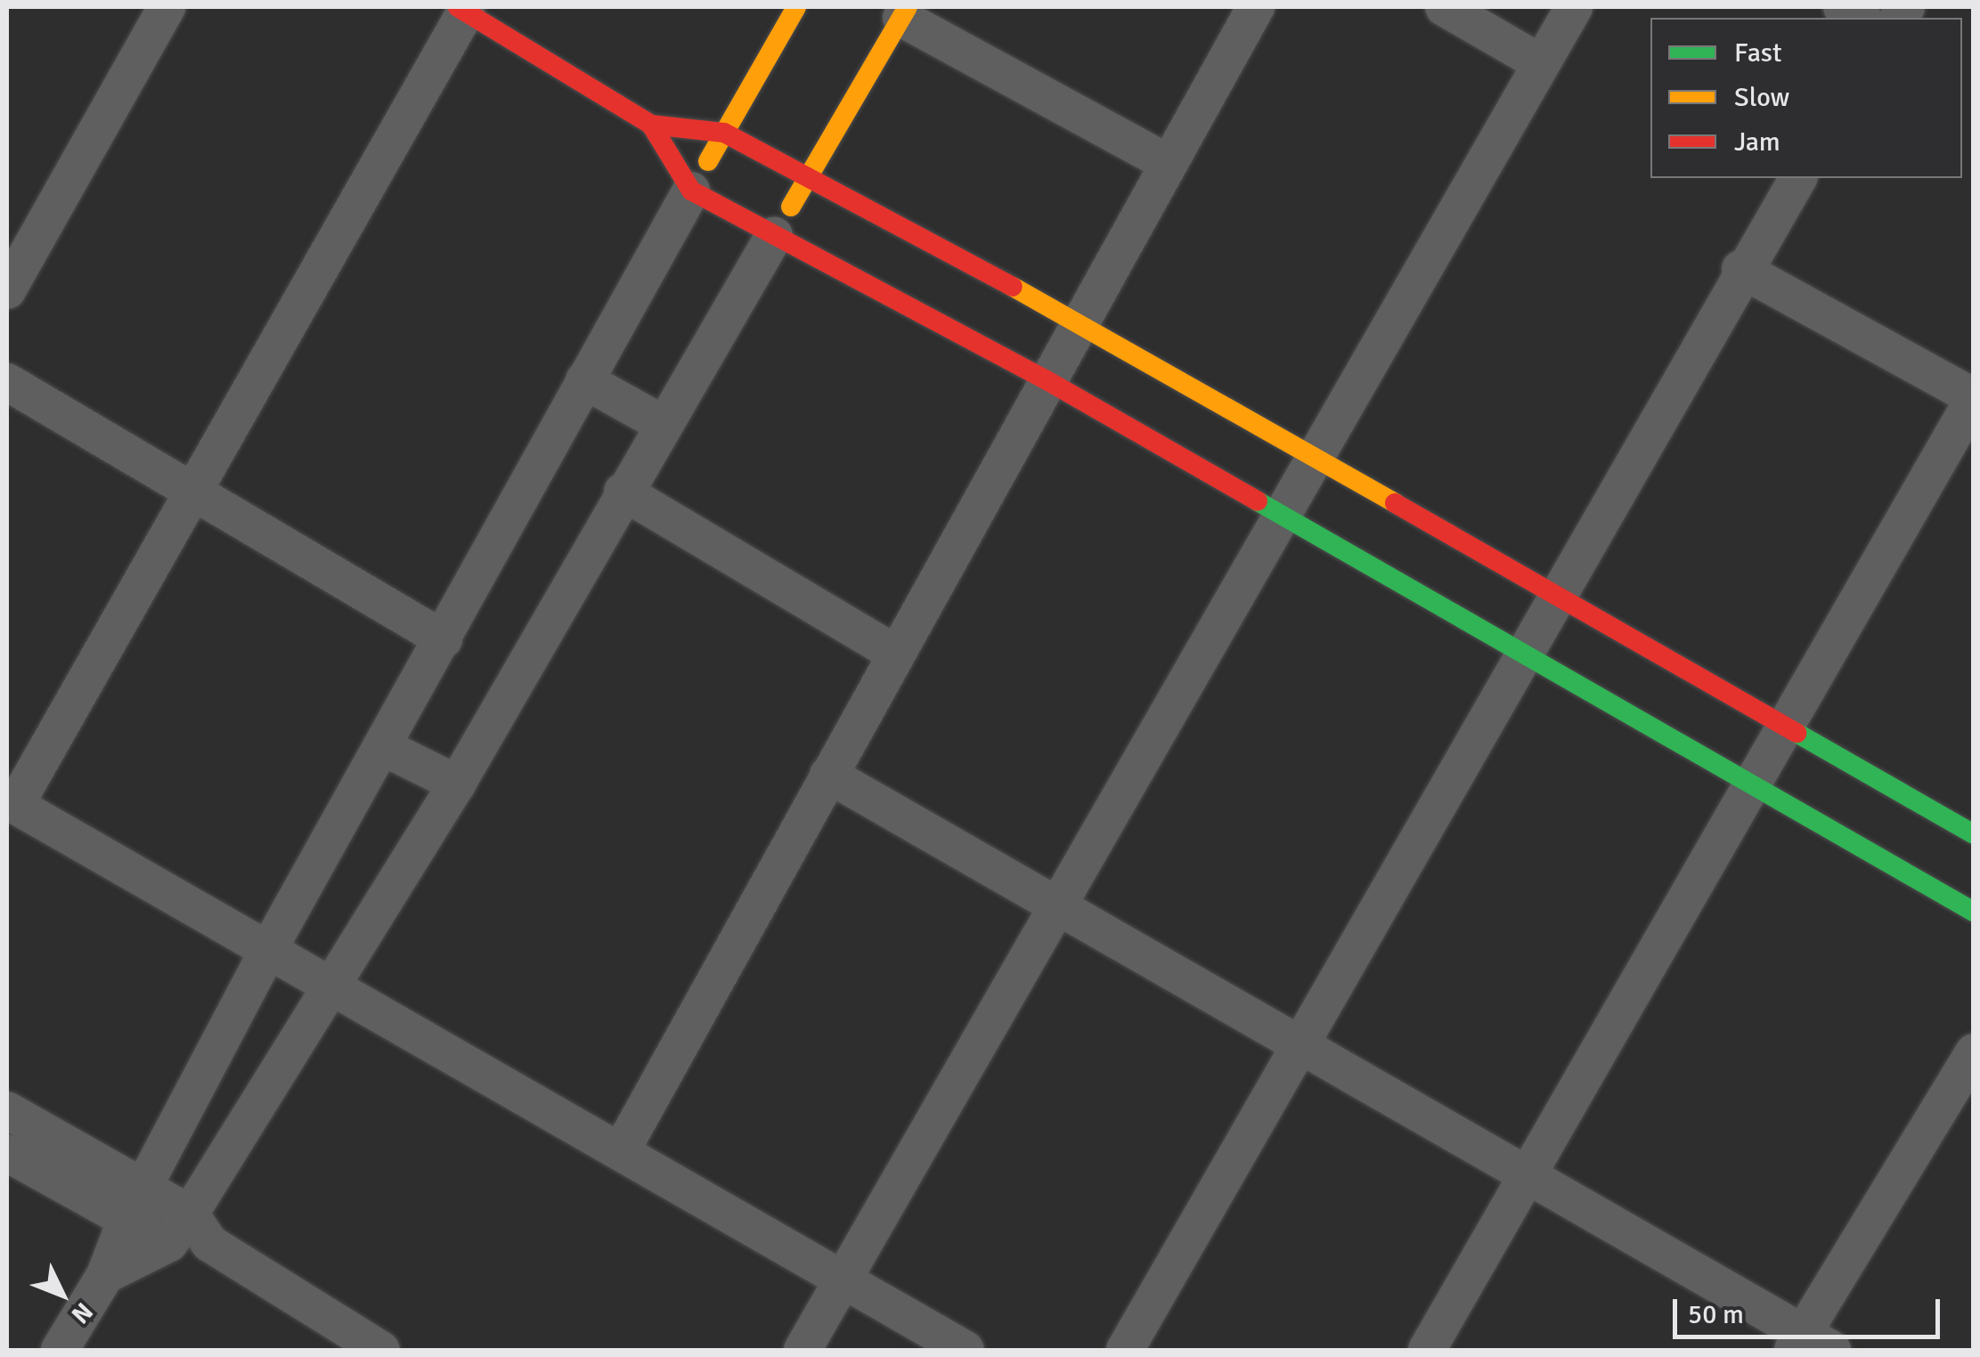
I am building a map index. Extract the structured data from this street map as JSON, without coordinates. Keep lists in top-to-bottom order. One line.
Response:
{"legend":["Fast","Slow","Jam"],"scale_bar":"50 m","north":"bottom right"}
